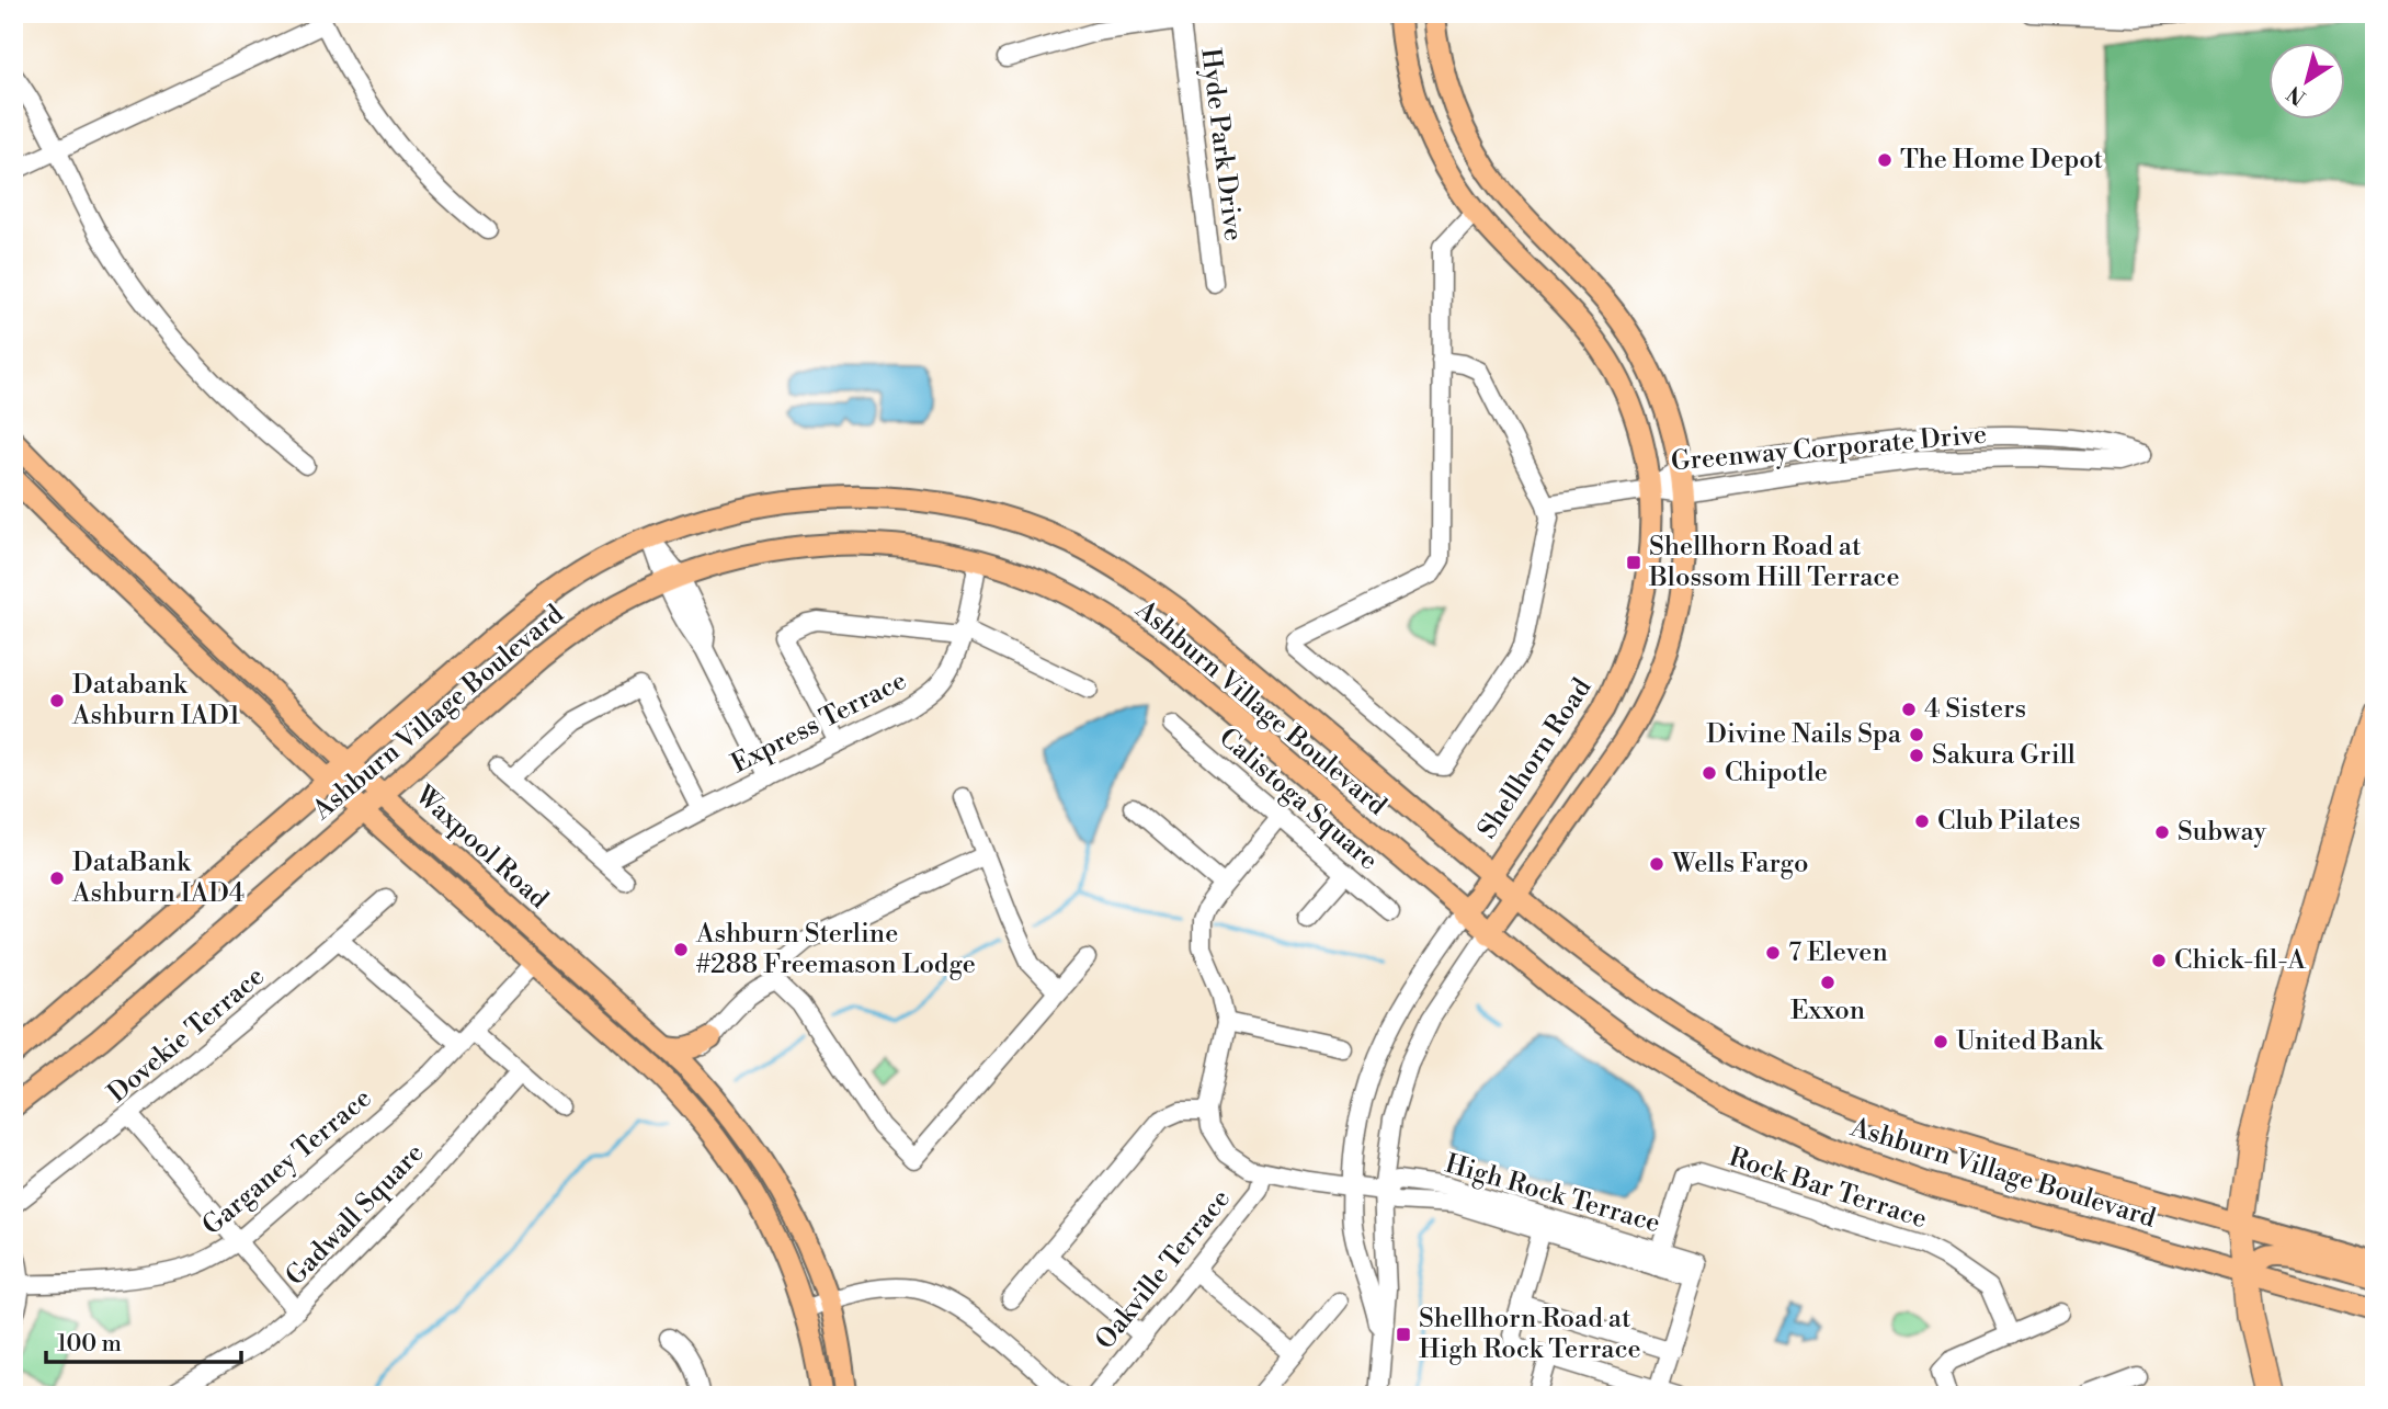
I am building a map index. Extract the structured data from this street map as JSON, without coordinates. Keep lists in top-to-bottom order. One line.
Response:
{"streets":{"main road":["Ashburn Village Boulevard","Shellhorn Road","Waxpool Road"],"street":["Hyde Park Drive","Greenway Corporate Drive","Express Terrace","Calistoga Square","Dovekie Terrace","Garganey Terrace","Rock Bar Terrace","High Rock Terrace","Gadwall Square","Oakville Terrace"]},"crossings":[["Greenway Corporate Drive","Shellhorn Road"],["Ashburn Village Boulevard","Express Terrace"],["Ashburn Village Boulevard","Shellhorn Road"],["Ashburn Village Boulevard","Waxpool Road"],["Shellhorn Road","High Rock Terrace"],["Waxpool Road","Garganey Terrace"],["Rock Bar Terrace","High Rock Terrace"],["High Rock Terrace","Oakville Terrace"]],"places":{"other":["The Home Depot","Databank Ashburn IAD1","4 Sisters","Divine Nails Spa","Sakura Grill","Chipotle","Club Pilates","Subway","Wells Fargo","DataBank Ashburn IAD4","Ashburn Sterline #288 Freemason Lodge","7 Eleven","Chick-fil-A","Exxon","United Bank"],"transit":["Shellhorn Road at Blossom Hill Terrace","Shellhorn Road at High Rock Terrace"]},"scale_bar":"100 m","north":"bottom left"}
